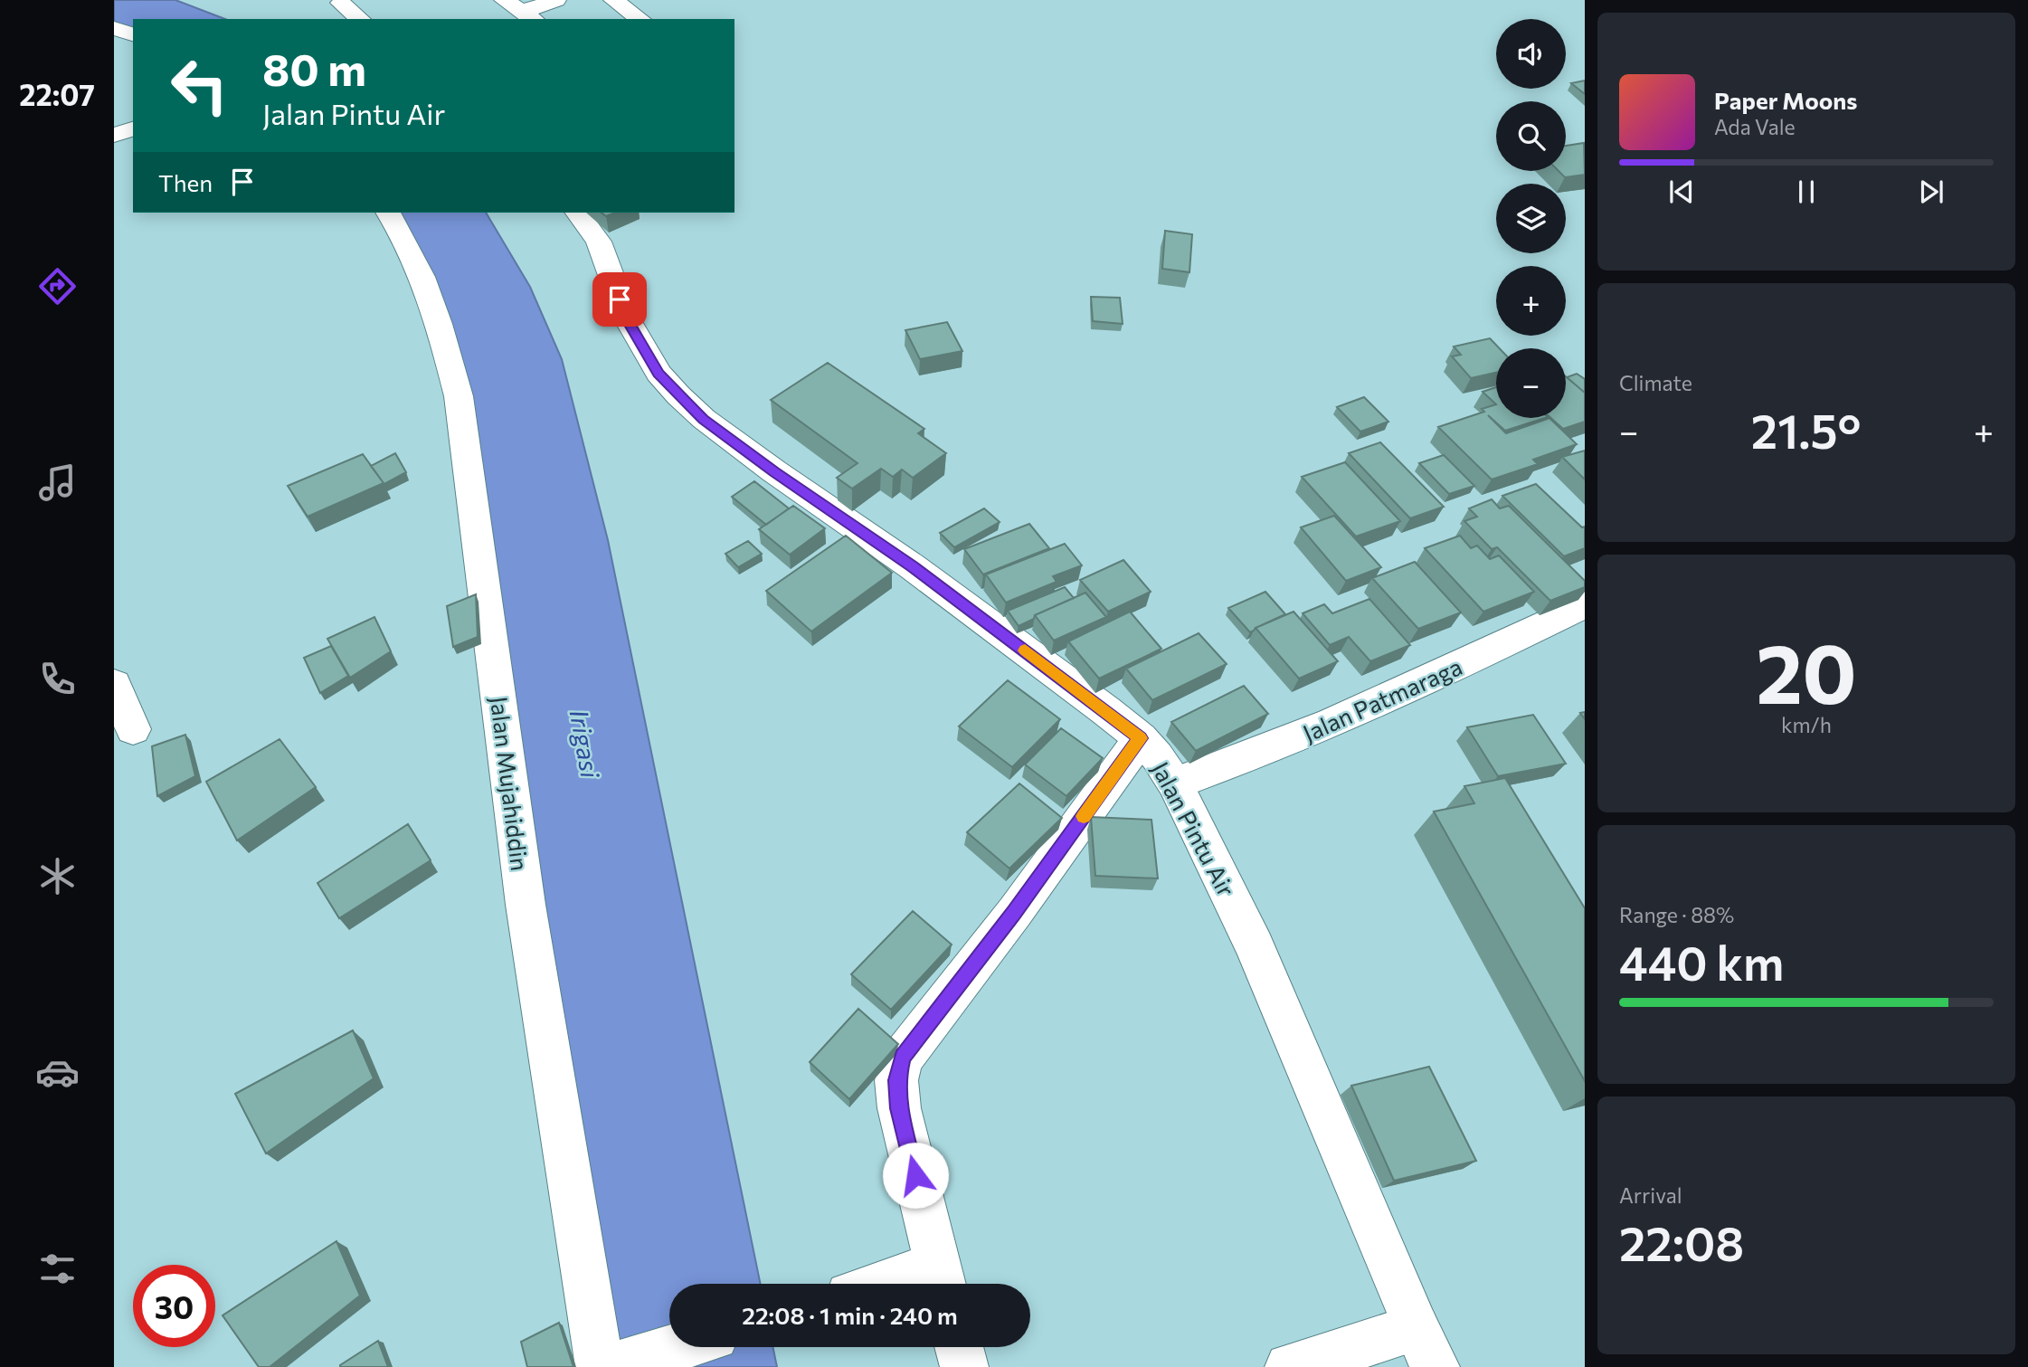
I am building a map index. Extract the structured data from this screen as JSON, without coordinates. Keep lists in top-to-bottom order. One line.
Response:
{"streets":{"street":["Jalan Patmaraga","Jalan Mujahiddin","Jalan Pintu Air"]},"crossings":[["Jalan Patmaraga","Jalan Pintu Air"]],"water":["Irigasi"],"page":{"tabs":"22:07","map_buttons":["+","−"],"turn":["80 m","Jalan Pintu Air"],"song":["Paper Moons","Ada Vale"],"then":"Then","tile":["Climate",["20","km/h"],["Range · 88%","440 km"],["Arrival","22:08"]],"heat":["−","21.5°","+"],"limit":"30","trip":"22:08 · 1 min · 240 m"}}
